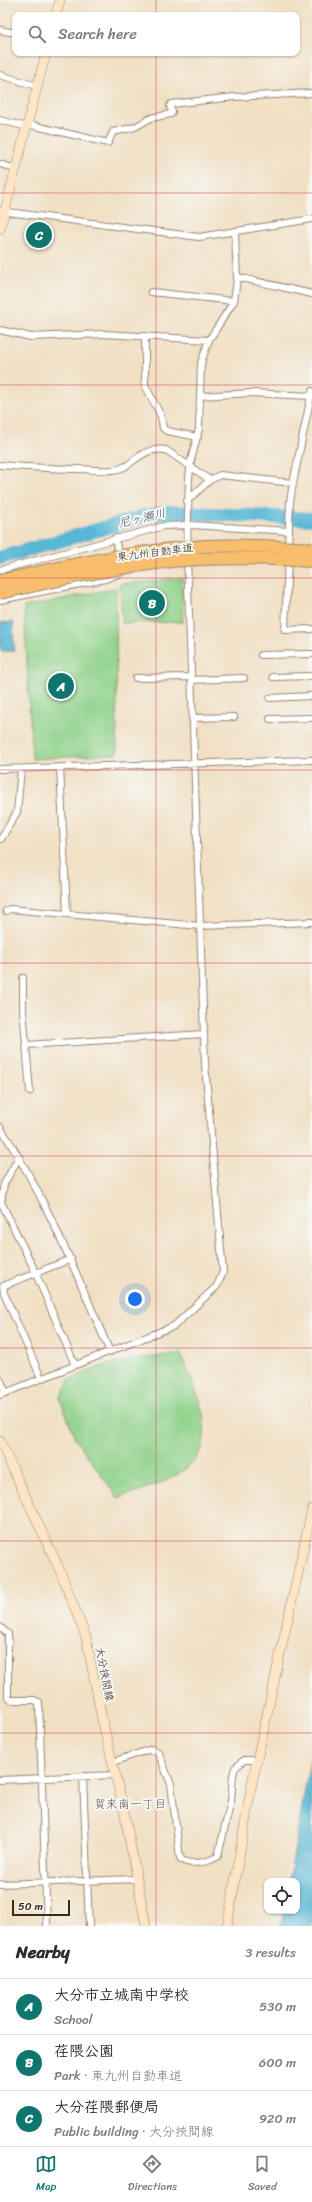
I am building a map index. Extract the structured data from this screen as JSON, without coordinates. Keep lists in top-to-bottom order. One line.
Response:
{"streets":{"highway":["東九州自動車道"],"main road":["大分挾間線"]},"districts":["賀来南一丁目"],"water":["尼ヶ瀬川"],"scale_bar":"50 m","page":{"search":"Search here","pins":["C","B","A"],"scale":"50 m","heading":["Nearby","3 results"],"list":[{"mark":"A","name":"大分市立城南中学校","note":"School","value":"530 m"},{"mark":"B","name":"荏隈公園","note":"Park · 東九州自動車道","value":"600 m"},{"mark":"C","name":"大分荏隈郵便局","note":"Public building · 大分挾間線","value":"920 m"}],"nav":["Map","Directions","Saved"]}}
